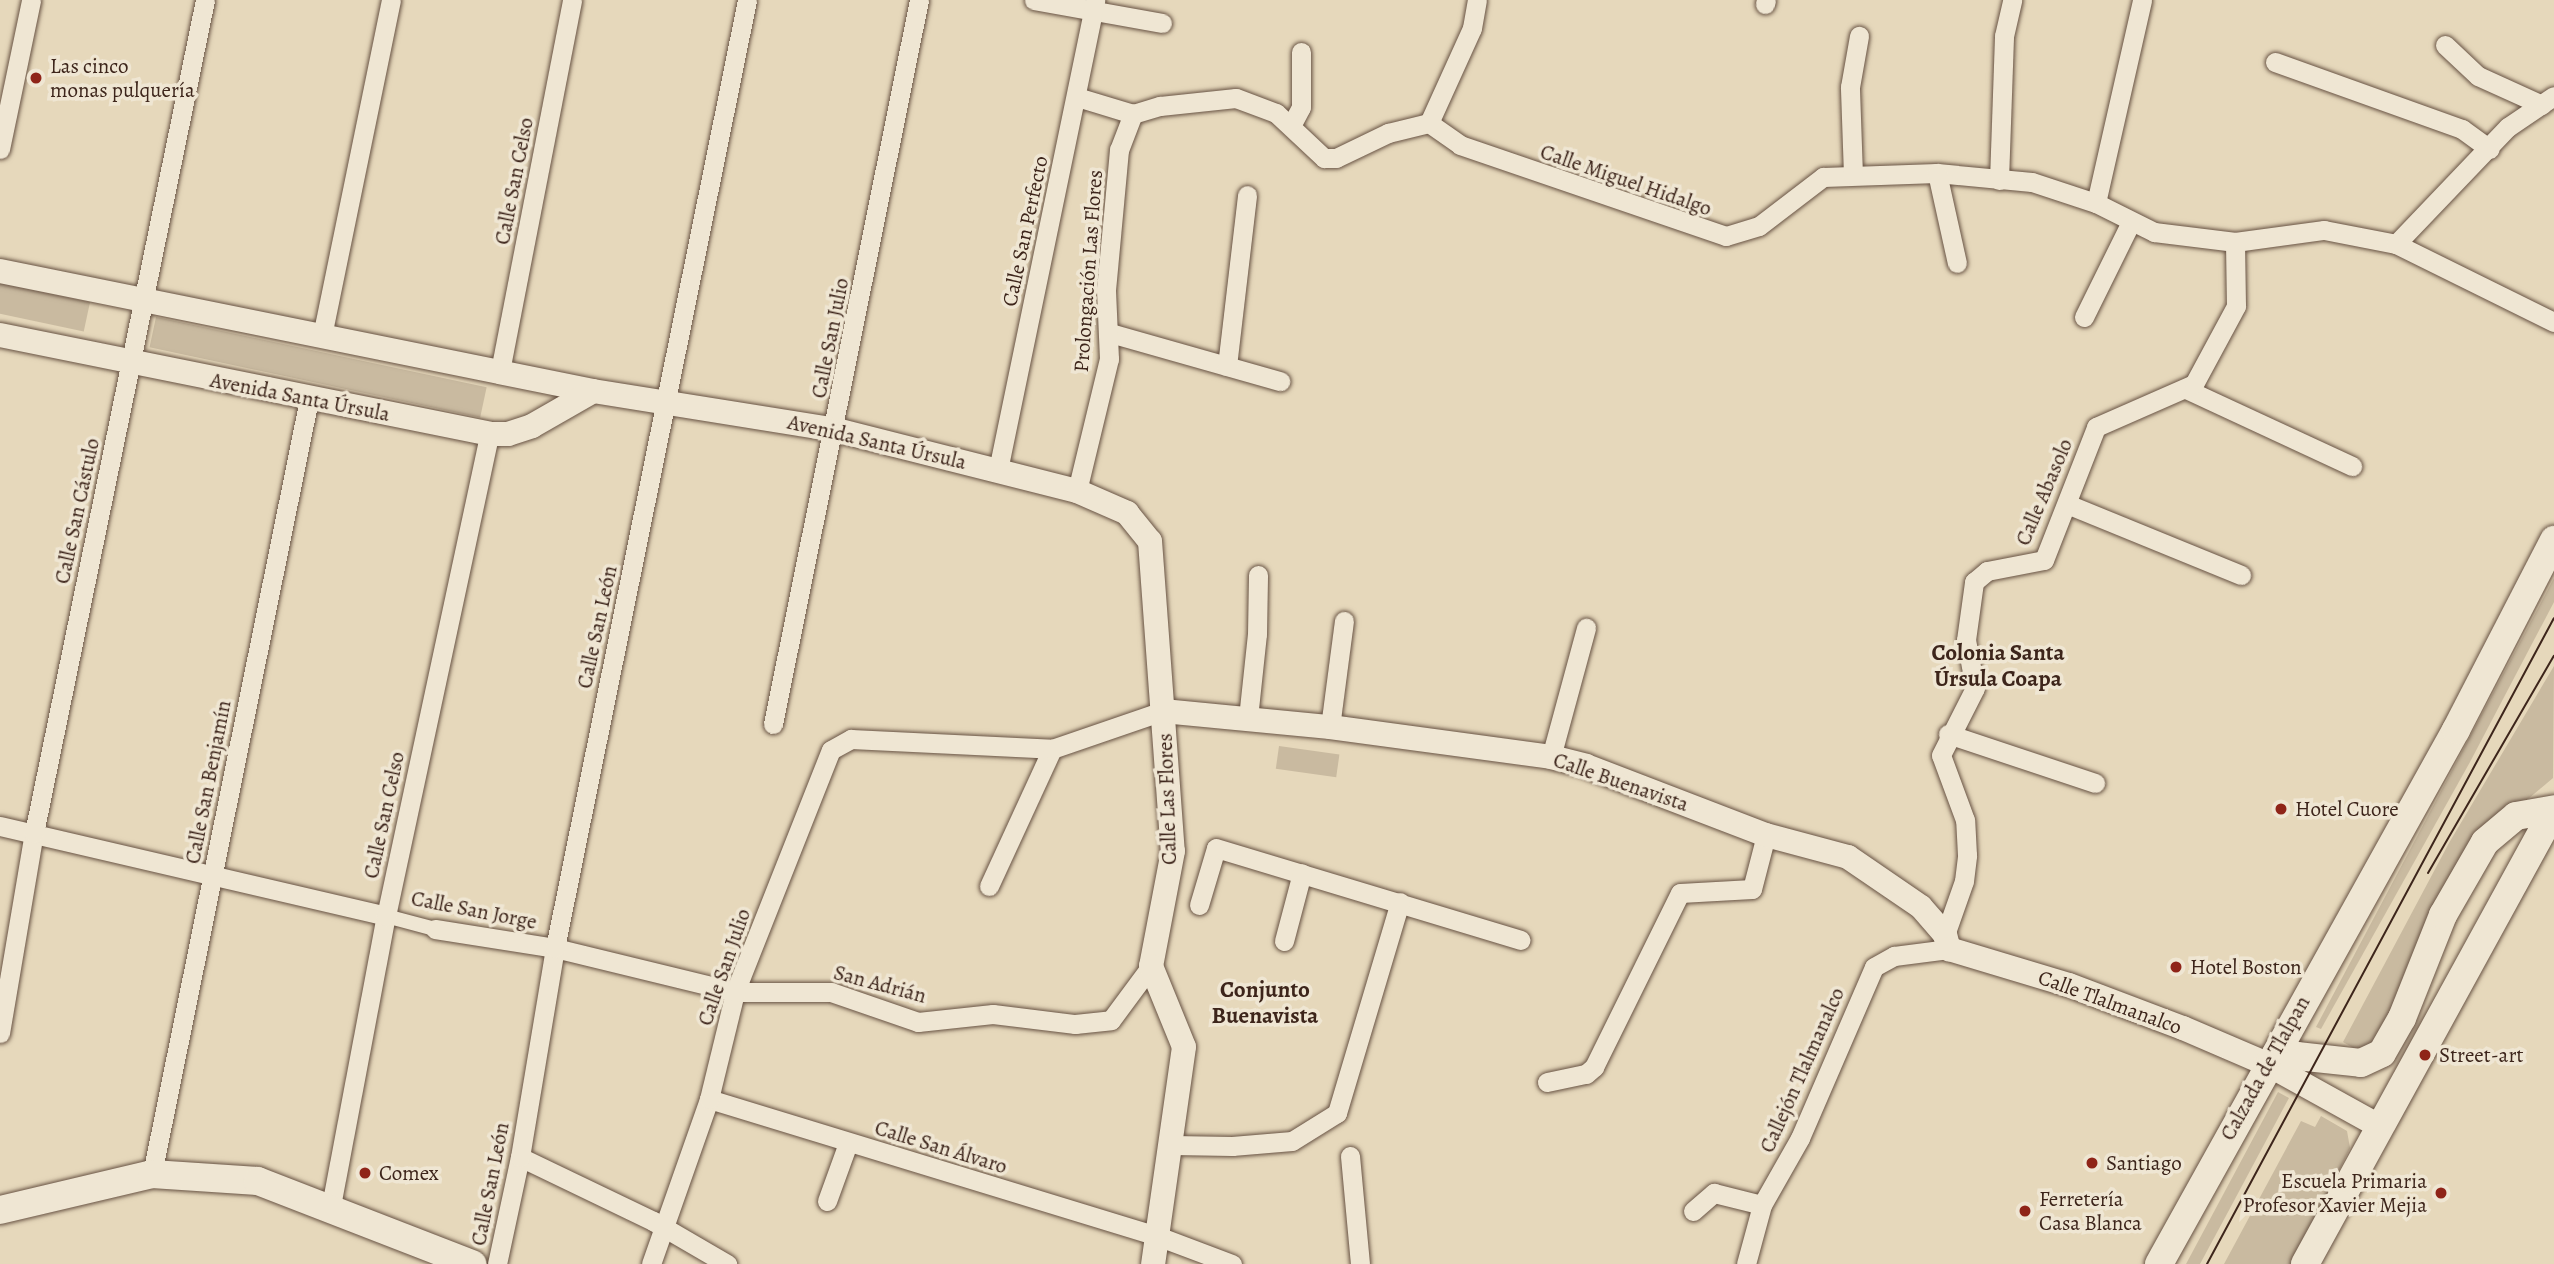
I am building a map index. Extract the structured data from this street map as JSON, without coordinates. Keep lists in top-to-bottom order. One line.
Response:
{"streets":{"main road":["Calzada de Tlalpan"],"street":["Calle Miguel Hidalgo","Calle San Celso","Calle San Perfecto","Prolongación Las Flores","Calle San Julio","Avenida Santa Úrsula","Calle Abasolo","Calle San Cástulo","Calle San León","Calle San Benjamín","Calle Buenavista","Calle Las Flores","Calle San Jorge","San Adrián","Calle Tlalmanalco","Callejón Tlalmanalco","Calle San Álvaro"]},"crossings":[["Calle San Celso","Avenida Santa Úrsula"],["Calle San Celso","Calle San Jorge"],["Calle San Perfecto","Avenida Santa Úrsula"],["Prolongación Las Flores","Avenida Santa Úrsula"],["Prolongación Las Flores","Calle Las Flores"],["Calle San Julio","Avenida Santa Úrsula"],["Calle San Julio","Calle San Jorge"],["Calle San Julio","San Adrián"],["Calle San Julio","Calle San Álvaro"],["Avenida Santa Úrsula","Calle San Cástulo"],["Avenida Santa Úrsula","Calle San León"],["Avenida Santa Úrsula","Calle San Benjamín"],["Avenida Santa Úrsula","Calle Las Flores"],["Calle Abasolo","Calle Buenavista"],["Calle Abasolo","Calle Tlalmanalco"],["Calle Abasolo","Callejón Tlalmanalco"],["Calle San Cástulo","Calle San Jorge"],["Calle San León","Calle San Jorge"],["Calle San Benjamín","Calle San Jorge"],["Calle Buenavista","Calle Las Flores"],["Calle Buenavista","Calle Tlalmanalco"],["Calle Buenavista","Callejón Tlalmanalco"],["Calle Las Flores","San Adrián"],["Calle San Jorge","San Adrián"],["Calle Tlalmanalco","Calzada de Tlalpan"],["Calle Tlalmanalco","Callejón Tlalmanalco"]],"districts":["Colonia Santa Úrsula Coapa","Conjunto Buenavista"],"places":["Las cinco monas pulquería","Hotel Cuore","Hotel Boston","Street-art","Santiago","Comex","Escuela Primaria Profesor Xavier Mejia","Ferretería Casa Blanca"]}
